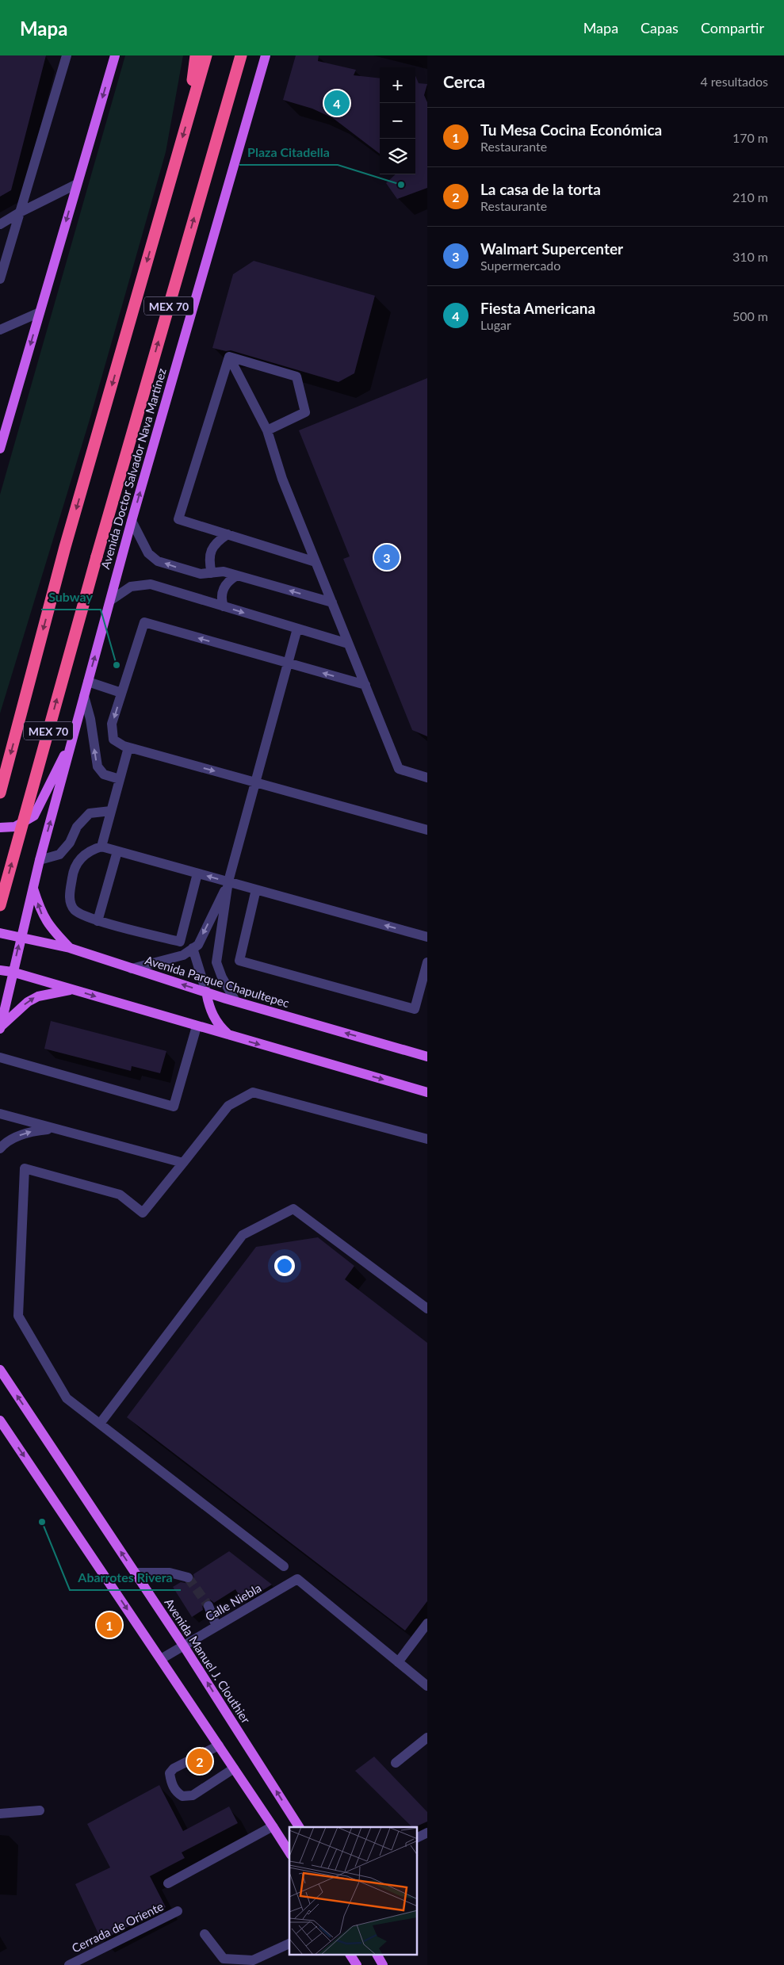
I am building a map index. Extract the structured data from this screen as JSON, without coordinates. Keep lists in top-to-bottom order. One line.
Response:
{"streets":{"highway":["MEX 70","Avenida Doctor Salvador Nava Martínez"],"main road":["Avenida Parque Chapultepec","Avenida Manuel J. Clouthier"],"street":["Calle Niebla","Cerrada de Oriente"]},"crossings":[["Avenida Doctor Salvador Nava Martínez","Avenida Parque Chapultepec"],["Calle Niebla","Avenida Manuel J. Clouthier"]],"places":["Plaza Citadella","Subway","Abarrotes Rivera"],"page":{"header":"Mapa","nav":["Mapa","Capas","Compartir"],"heading":["Cerca","4 resultados"],"map_buttons":["+","−"],"pins":["4","3","1","2"],"list":[{"mark":"1","name":"Tu Mesa Cocina Económica","note":"Restaurante","value":"170 m"},{"mark":"2","name":"La casa de la torta","note":"Restaurante","value":"210 m"},{"mark":"3","name":"Walmart Supercenter","note":"Supermercado","value":"310 m"},{"mark":"4","name":"Fiesta Americana","note":"Lugar","value":"500 m"}]}}
